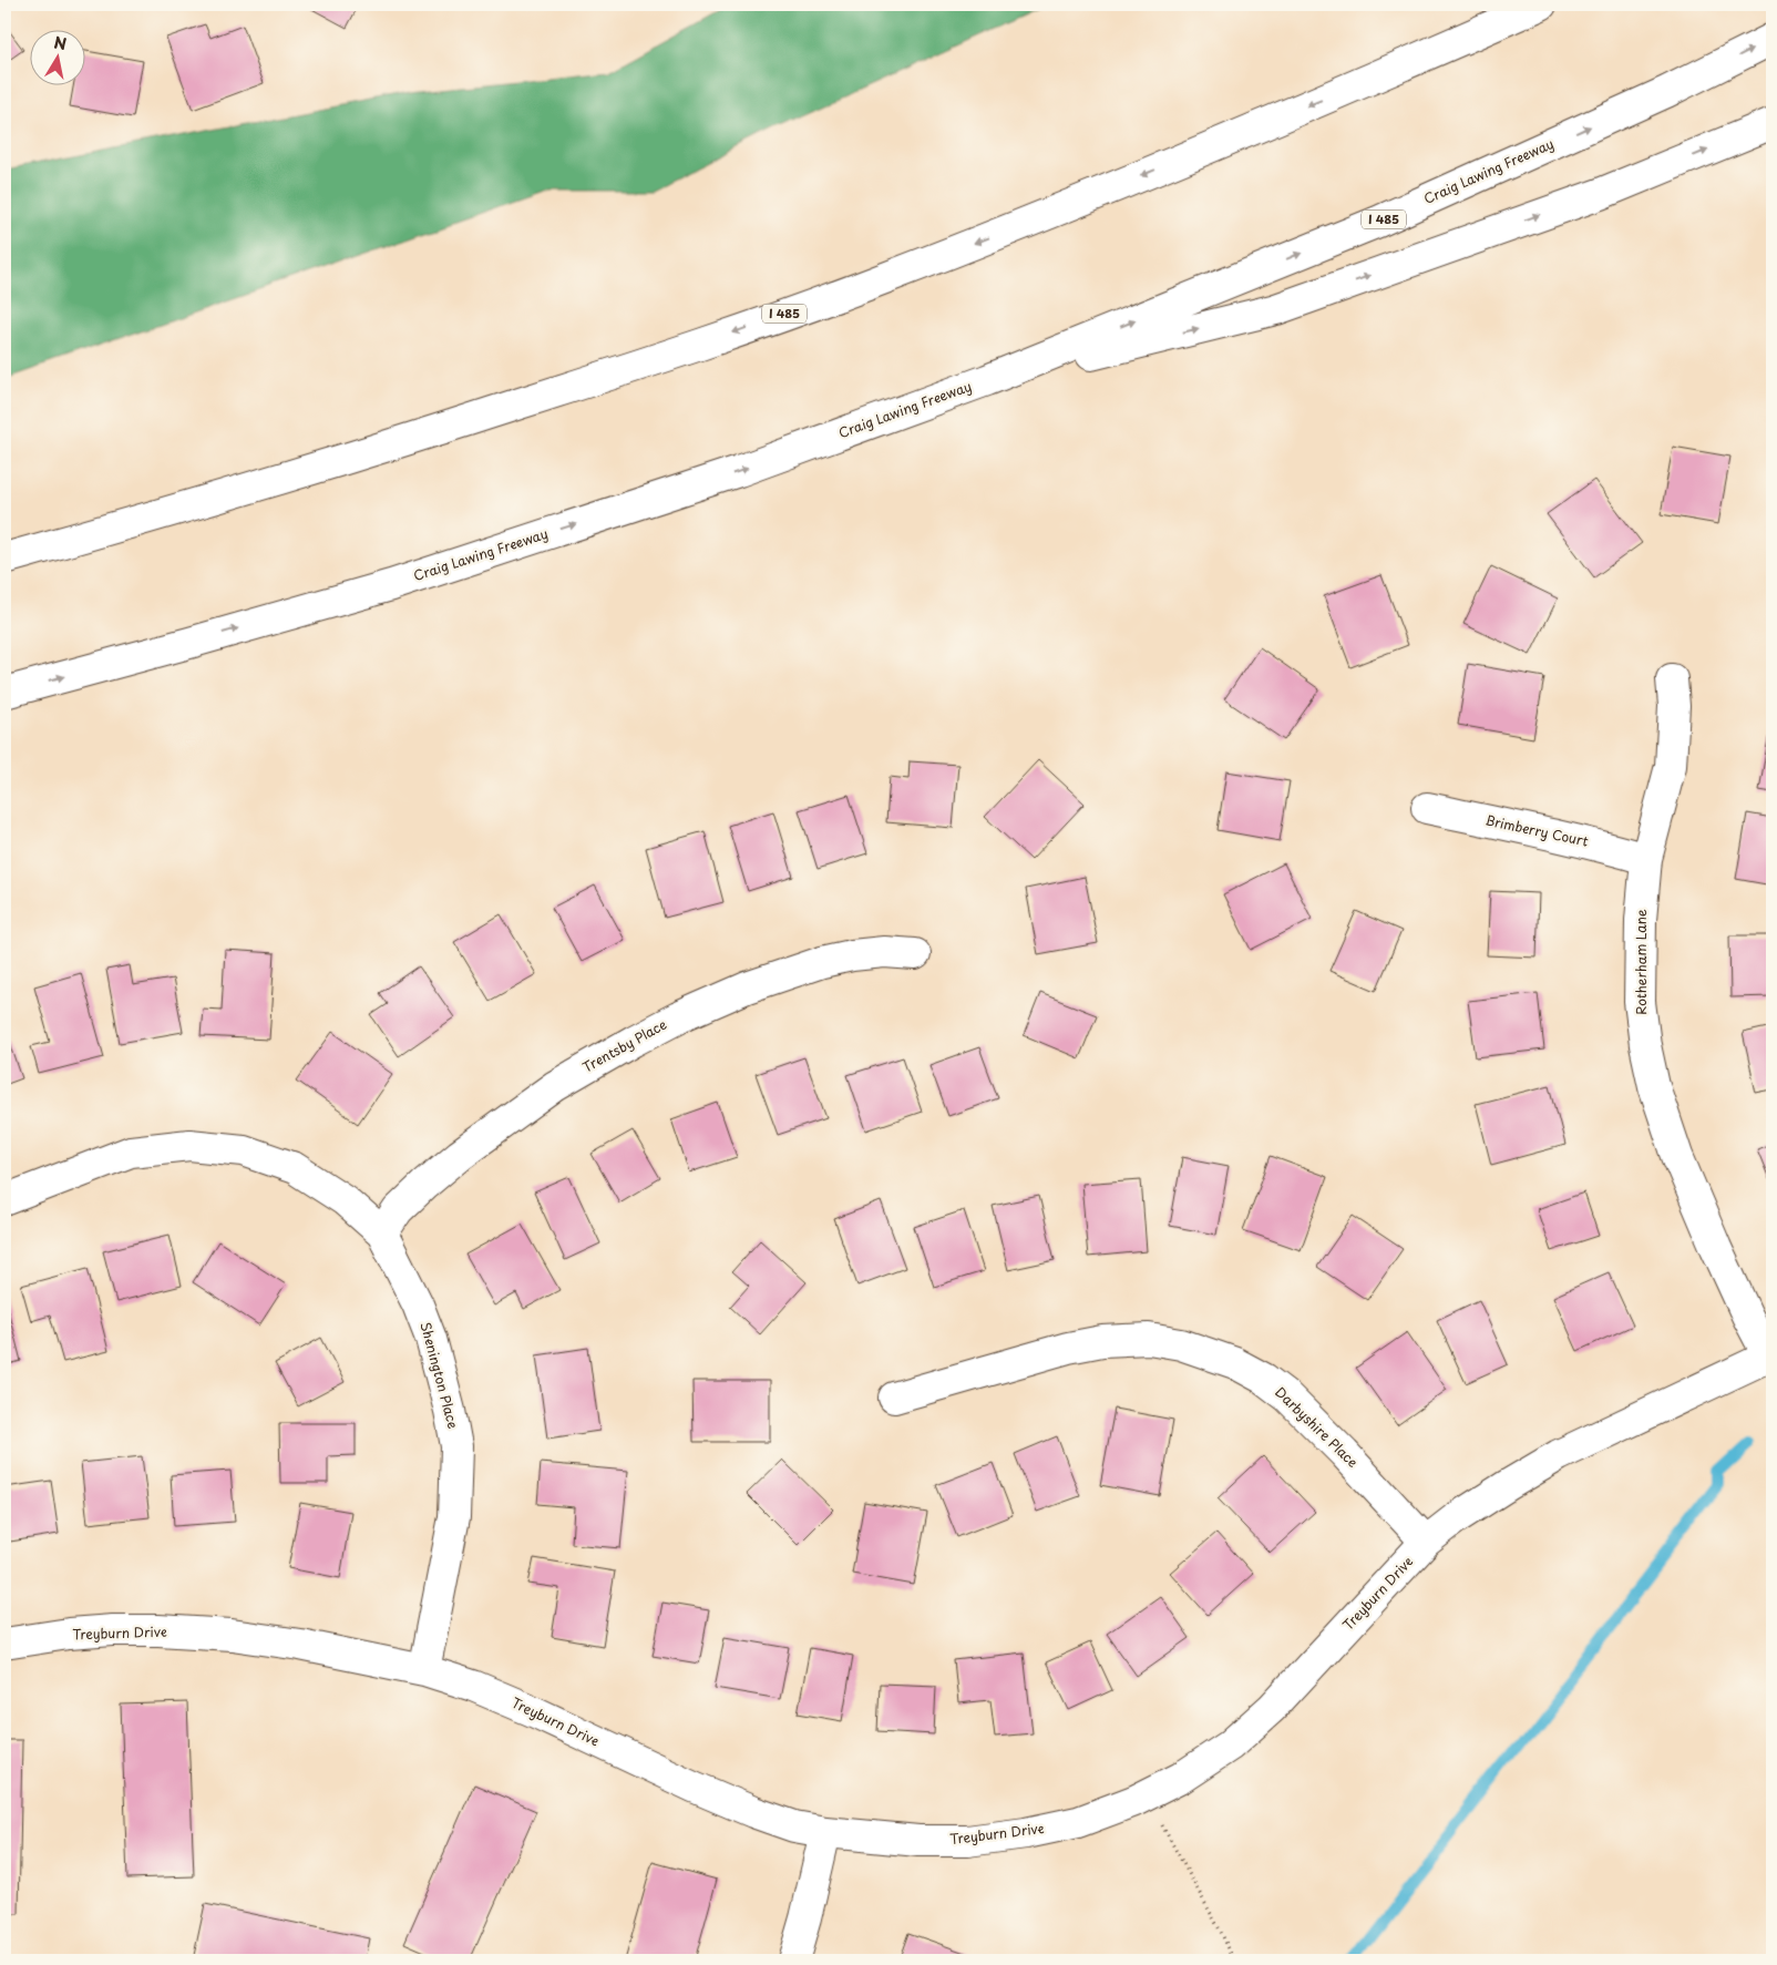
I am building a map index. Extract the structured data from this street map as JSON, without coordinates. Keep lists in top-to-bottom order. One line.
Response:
{"streets":{"main road":["Craig Lawing Freeway","I 485","Brimberry Court","Rotherham Lane","Trentsby Place","Shenington Place","Darbyshire Place","Treyburn Drive"]},"crossings":[["Brimberry Court","Rotherham Lane"],["Rotherham Lane","Treyburn Drive"],["Trentsby Place","Shenington Place"],["Shenington Place","Treyburn Drive"],["Darbyshire Place","Treyburn Drive"]],"north":"top"}
